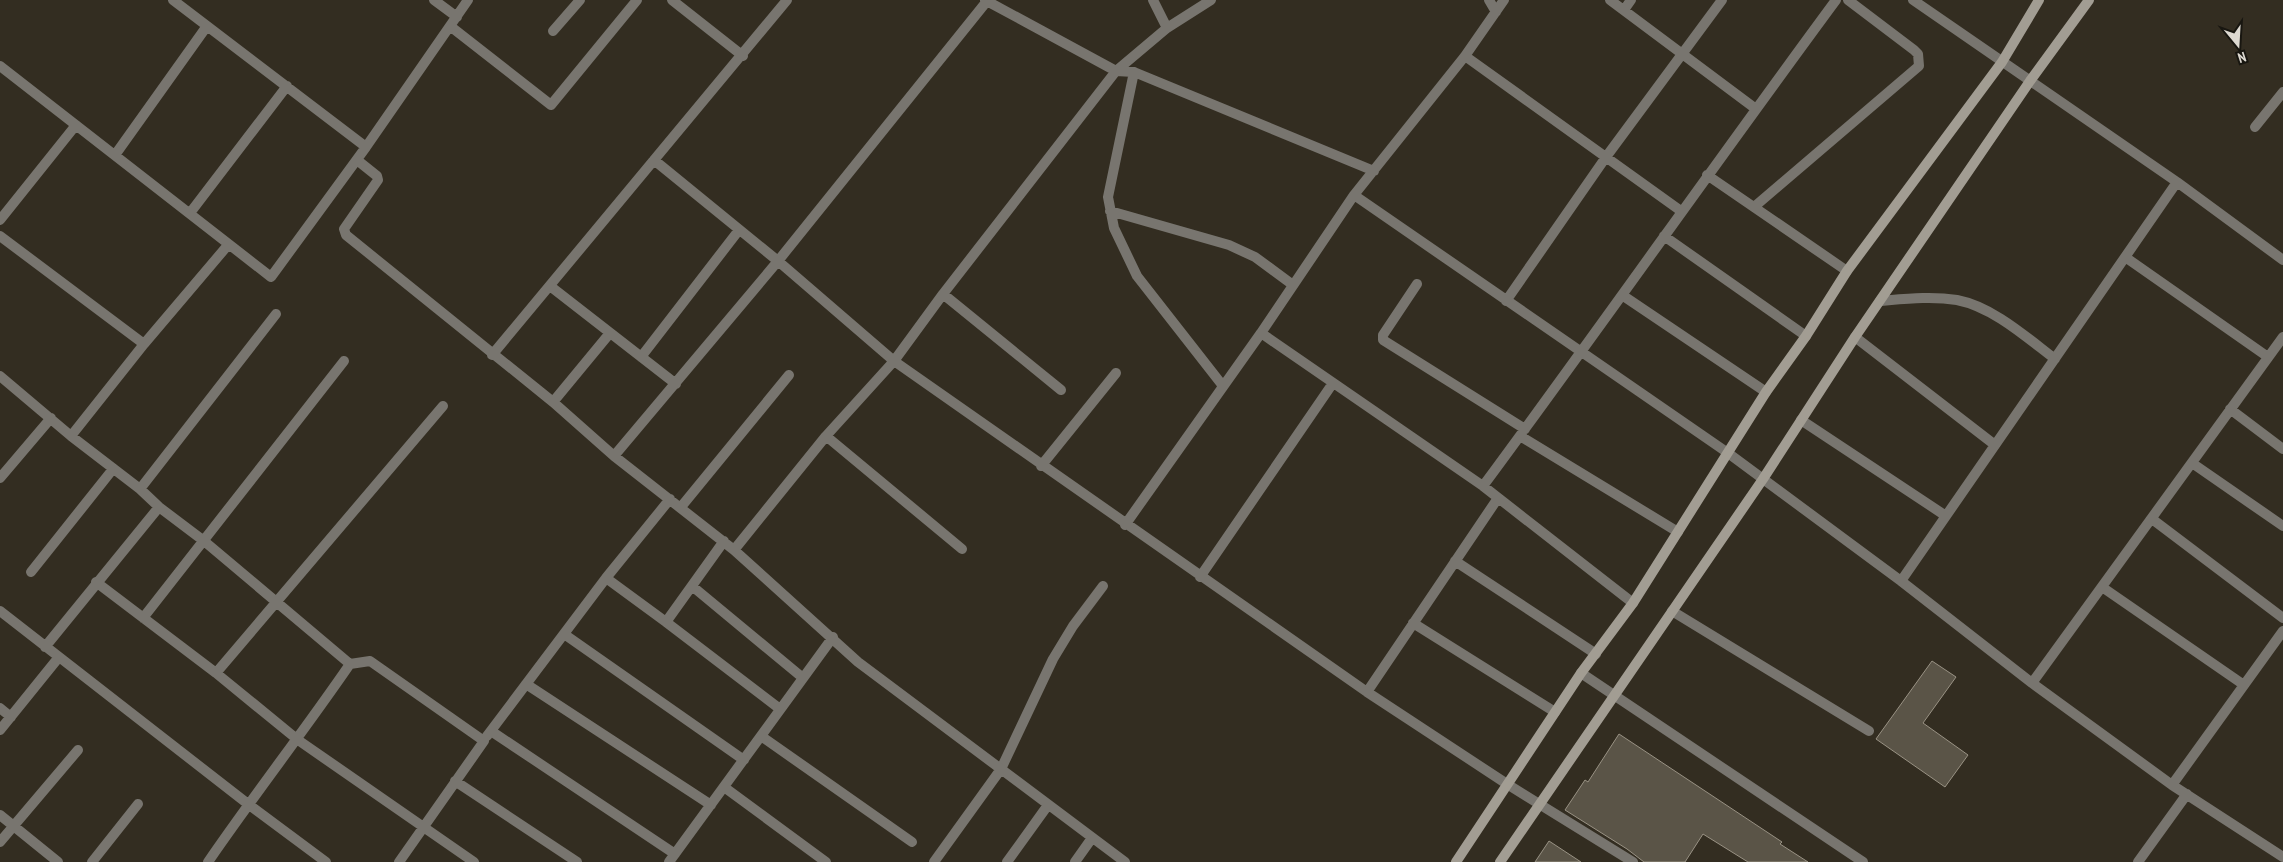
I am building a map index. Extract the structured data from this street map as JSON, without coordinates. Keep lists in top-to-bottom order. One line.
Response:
{"north":"bottom"}
